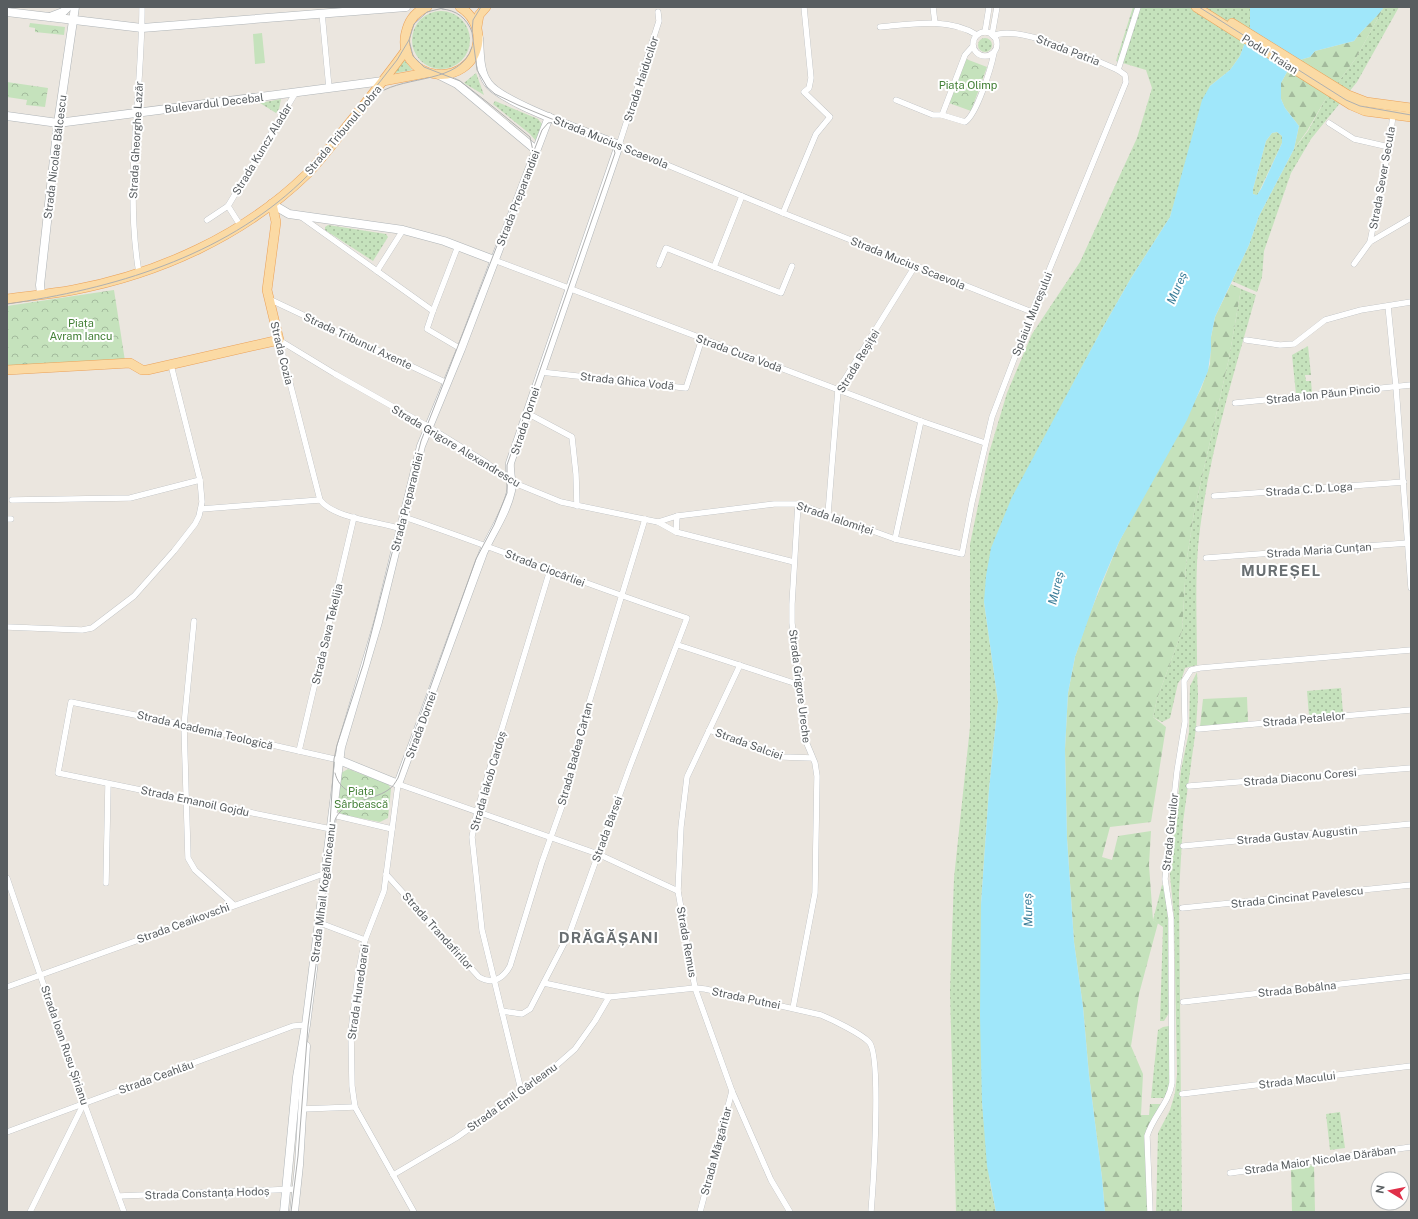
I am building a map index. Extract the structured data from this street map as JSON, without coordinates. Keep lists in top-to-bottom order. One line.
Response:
{"streets":{"main road":["Podul Traian","Bulevardul Decebal","Strada Tribunul Dobra","Strada Mucius Scaevola","Strada Nicolae Bălcescu","Strada Preparandiei","Strada Cozia","Strada Dornei","Strada Mihail Kogălniceanu"],"street":["Strada Patria","Strada Haiducilor","Strada Gheorghe Lazăr","Strada Kuncz Aladar","Strada Sever Secula","Splaiul Mureșului","Strada Tribunul Axente","Strada Cuza Vodă","Strada Reșiței","Strada Ghica Vodă","Strada Ion Păun Pincio","Strada Grigore Alexandrescu","Strada C. D. Loga","Strada Ialomiței","Strada Maria Cunțan","Strada Ciocârliei","Strada Sava Tekelija","Strada Grigore Ureche","Strada Petalelor","Strada Academia Teologică","Strada Salciei","Strada Badea Cârțan","Strada Diaconu Coresi","Strada Iakob Cardoș","Strada Emanoil Gojdu","Strada Bârsei","Strada Gutuilor","Strada Gustav Augustin","Strada Cincinat Pavelescu","Strada Ceaikovschi","Strada Trandafirilor","Strada Remus","Strada Bobâlna","Strada Hunedoarei","Strada Putnei","Strada Ioan Rusu Șirianu","Strada Ceahlău","Strada Macului","Strada Emil Gârleanu","Strada Mărgăritar","Strada Maior Nicolae Dărăban","Strada Constanța Hodoș"]},"crossings":[["Strada Patria","Splaiul Mureșului"],["Strada Haiducilor","Strada Mucius Scaevola"],["Strada Haiducilor","Strada Dornei"],["Bulevardul Decebal","Strada Tribunul Dobra"],["Bulevardul Decebal","Strada Gheorghe Lazăr"],["Bulevardul Decebal","Strada Kuncz Aladar"],["Bulevardul Decebal","Strada Nicolae Bălcescu"],["Strada Tribunul Dobra","Strada Gheorghe Lazăr"],["Strada Tribunul Dobra","Strada Mucius Scaevola"],["Strada Tribunul Dobra","Strada Nicolae Bălcescu"],["Strada Tribunul Dobra","Strada Cozia"],["Strada Mucius Scaevola","Strada Preparandiei"],["Strada Mucius Scaevola","Splaiul Mureșului"],["Strada Mucius Scaevola","Strada Reșiței"],["Strada Mucius Scaevola","Strada Dornei"],["Strada Preparandiei","Strada Tribunul Axente"],["Strada Preparandiei","Strada Cuza Vodă"],["Strada Preparandiei","Strada Grigore Alexandrescu"],["Strada Preparandiei","Strada Ciocârliei"],["Strada Preparandiei","Strada Academia Teologică"],["Strada Preparandiei","Strada Mihail Kogălniceanu"],["Splaiul Mureșului","Strada Cuza Vodă"],["Splaiul Mureșului","Strada Ialomiței"],["Strada Tribunul Axente","Strada Cozia"],["Strada Cozia","Strada Grigore Alexandrescu"],["Strada Cuza Vodă","Strada Reșiței"],["Strada Cuza Vodă","Strada Ghica Vodă"],["Strada Cuza Vodă","Strada Dornei"],["Strada Reșiței","Strada Ialomiței"],["Strada Ghica Vodă","Strada Dornei"],["Strada Dornei","Strada Grigore Alexandrescu"],["Strada Dornei","Strada Ciocârliei"],["Strada Dornei","Strada Hunedoarei"],["Strada Grigore Alexandrescu","Strada Ialomiței"],["Strada Grigore Alexandrescu","Strada Grigore Ureche"],["Strada Grigore Alexandrescu","Strada Badea Cârțan"],["Strada Ialomiței","Strada Grigore Ureche"],["Strada Ciocârliei","Strada Badea Cârțan"],["Strada Ciocârliei","Strada Iakob Cardoș"],["Strada Ciocârliei","Strada Bârsei"],["Strada Sava Tekelija","Strada Academia Teologică"],["Strada Grigore Ureche","Strada Salciei"],["Strada Grigore Ureche","Strada Putnei"],["Strada Academia Teologică","Strada Emanoil Gojdu"],["Strada Academia Teologică","Strada Mihail Kogălniceanu"],["Strada Salciei","Strada Remus"],["Strada Badea Cârțan","Strada Iakob Cardoș"],["Strada Badea Cârțan","Strada Trandafirilor"],["Strada Iakob Cardoș","Strada Bârsei"],["Strada Iakob Cardoș","Strada Trandafirilor"],["Strada Iakob Cardoș","Strada Emil Gârleanu"],["Strada Emanoil Gojdu","Strada Mihail Kogălniceanu"],["Strada Bârsei","Strada Putnei"],["Strada Mihail Kogălniceanu","Strada Ceaikovschi"],["Strada Mihail Kogălniceanu","Strada Ceahlău"],["Strada Mihail Kogălniceanu","Strada Constanța Hodoș"],["Strada Ceaikovschi","Strada Ioan Rusu Șirianu"],["Strada Trandafirilor","Strada Hunedoarei"],["Strada Remus","Strada Putnei"],["Strada Remus","Strada Mărgăritar"],["Strada Hunedoarei","Strada Emil Gârleanu"],["Strada Putnei","Strada Emil Gârleanu"],["Strada Ioan Rusu Șirianu","Strada Ceahlău"],["Strada Ioan Rusu Șirianu","Strada Constanța Hodoș"]],"districts":["MUREȘEL","DRĂGĂȘANI"],"water":["Mureș"],"parks":["Piața Olimp","Piața Avram Iancu","Piața Sârbească"],"north":"left"}
